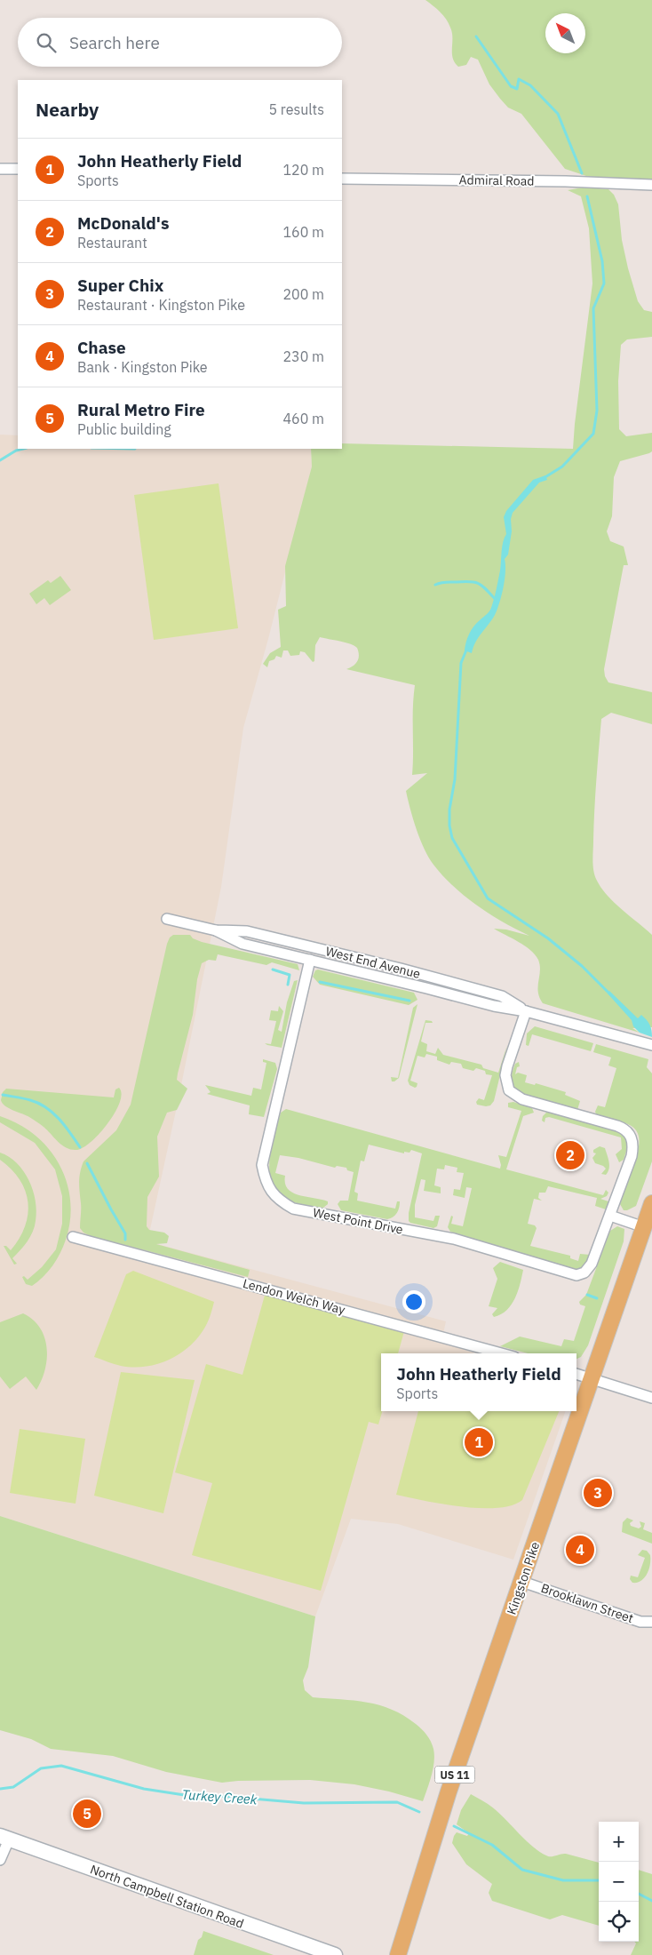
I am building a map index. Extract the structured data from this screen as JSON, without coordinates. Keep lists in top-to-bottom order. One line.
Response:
{"streets":{"main road":["Kingston Pike","US 11","North Campbell Station Road"],"street":["Admiral Road","West End Avenue","West Point Drive","Lendon Welch Way","Brooklawn Street"]},"crossings":[["West End Avenue","West Point Drive"],["Kingston Pike","Brooklawn Street"]],"water":["Turkey Creek"],"north":"top left","page":{"search":"Search here","heading":["Nearby","5 results"],"list":[{"mark":"1","name":"John Heatherly Field","note":"Sports","value":"120 m"},{"mark":"2","name":"McDonald's","note":"Restaurant","value":"160 m"},{"mark":"3","name":"Super Chix","note":"Restaurant · Kingston Pike","value":"200 m"},{"mark":"4","name":"Chase","note":"Bank · Kingston Pike","value":"230 m"},{"mark":"5","name":"Rural Metro Fire","note":"Public building","value":"460 m"}],"pins":["2","1","3","4","5"],"popup":["John Heatherly Field","Sports"],"map_buttons":["+","−"]}}
